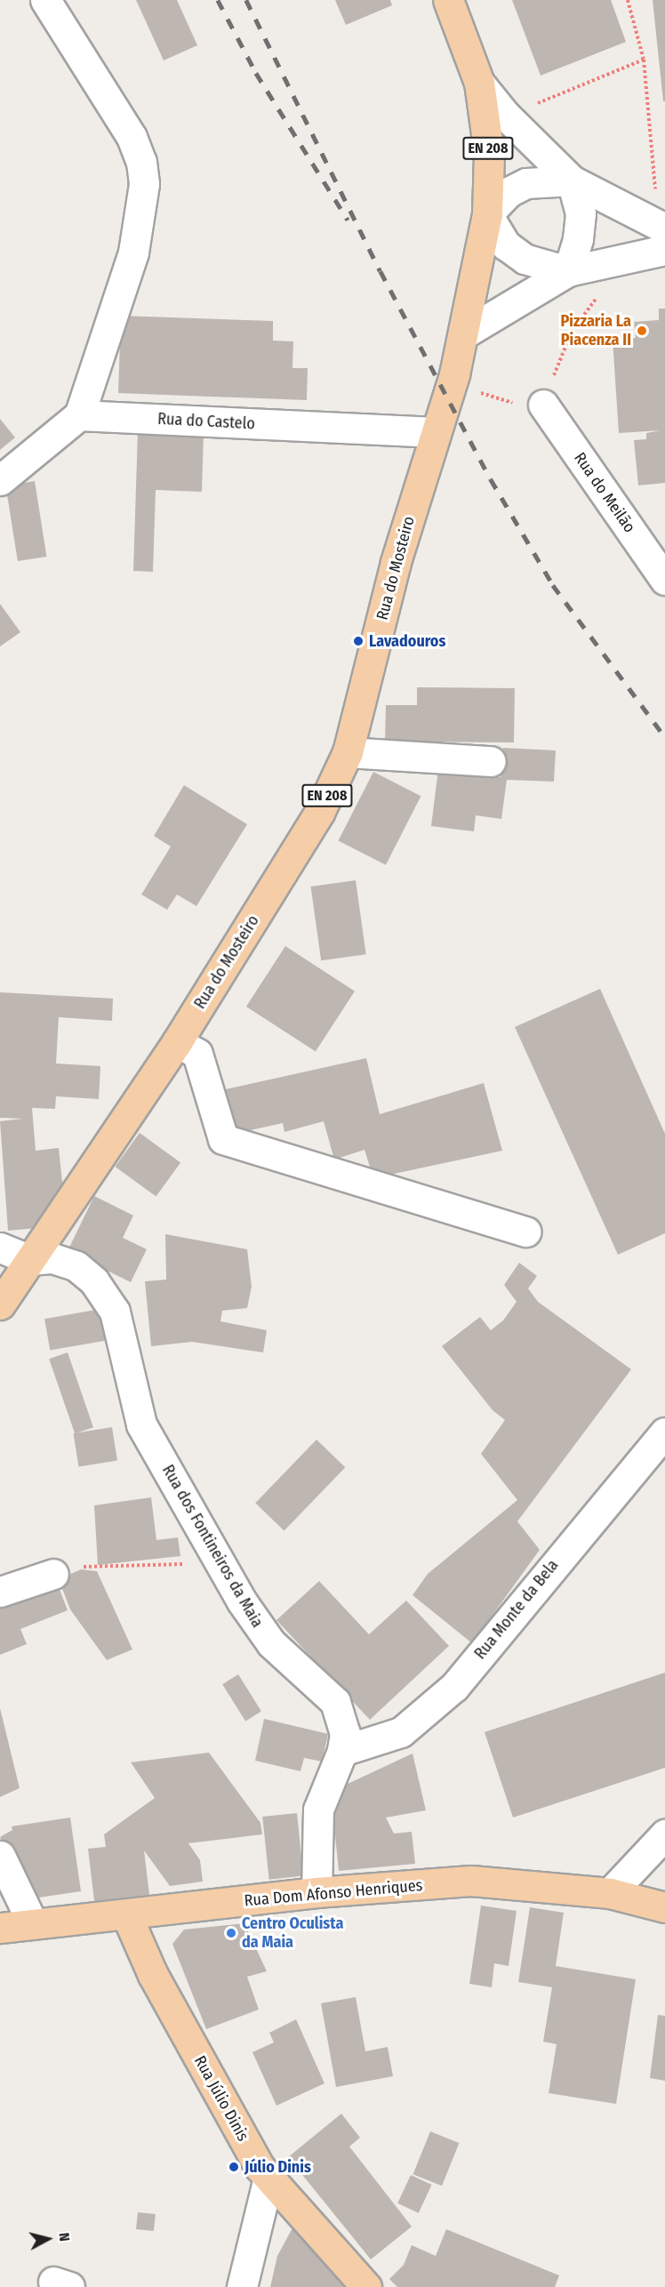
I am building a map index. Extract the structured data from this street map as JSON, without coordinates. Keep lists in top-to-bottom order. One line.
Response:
{"streets":{"main road":["EN 208","Rua do Mosteiro","Rua Dom Afonso Henriques","Rua Júlio Dinis"],"street":["Rua do Castelo","Rua do Meilão","Rua dos Fontineiros da Maia","Rua Monte da Bela"]},"crossings":[["Rua do Castelo","Rua do Mosteiro"],["Rua do Mosteiro","Rua dos Fontineiros da Maia"],["Rua dos Fontineiros da Maia","Rua Monte da Bela"],["Rua dos Fontineiros da Maia","Rua Dom Afonso Henriques"],["Rua Dom Afonso Henriques","Rua Júlio Dinis"]],"places":["Pizzaria La Piacenza II","Lavadouros","Centro Oculista da Maia","Júlio Dinis"],"north":"right"}
